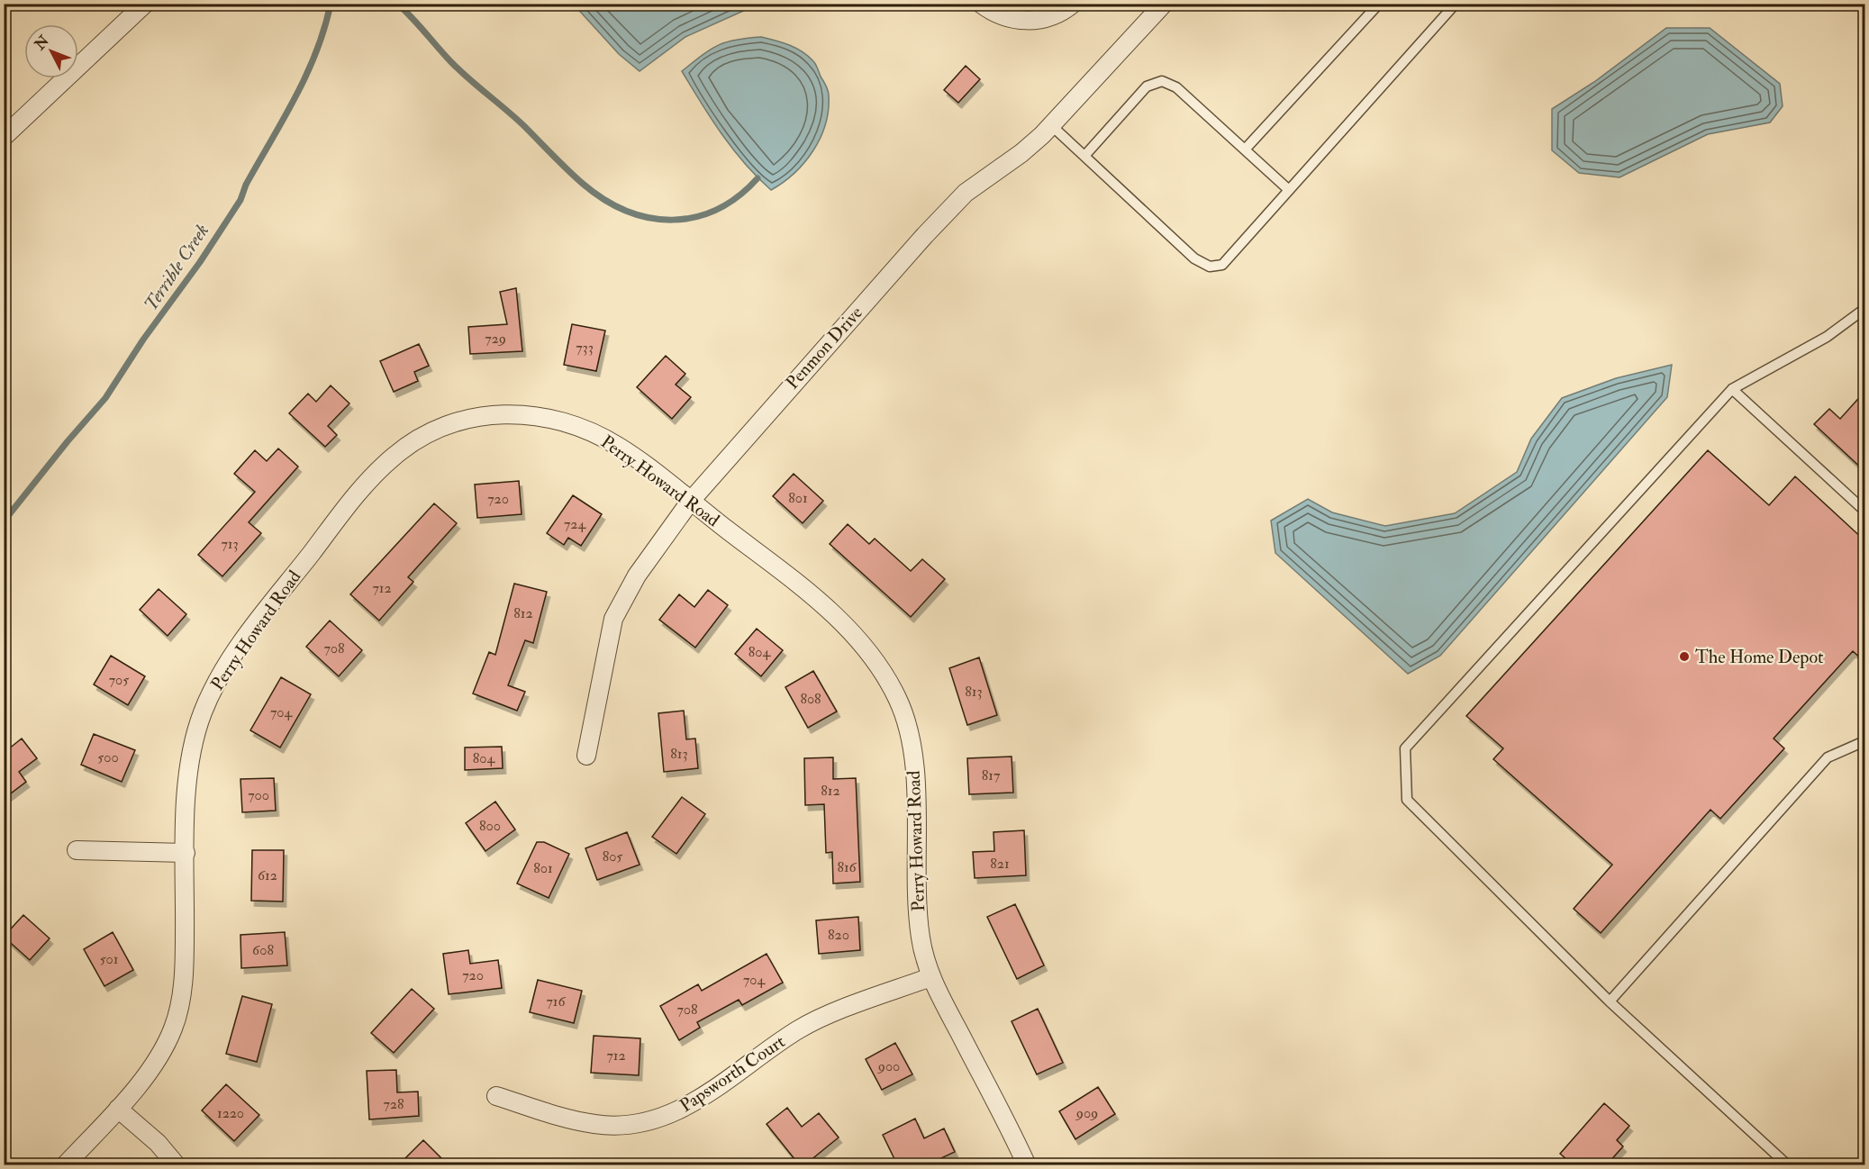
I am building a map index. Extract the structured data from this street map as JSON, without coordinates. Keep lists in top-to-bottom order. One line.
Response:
{"streets":{"street":["Penmon Drive","Perry Howard Road","Papsworth Court"]},"crossings":[["Penmon Drive","Perry Howard Road"],["Perry Howard Road","Papsworth Court"]],"water":["Terrible Creek"],"places":["The Home Depot"],"house_numbers":["729","733","801","720","724","713","712","812","708","804","705","813","808","704","813","500","804","817","812","700","800","805","821","816","801","612","820","608","501","720","704","716","708","712","900","728","1220","909"],"north":"top left"}
